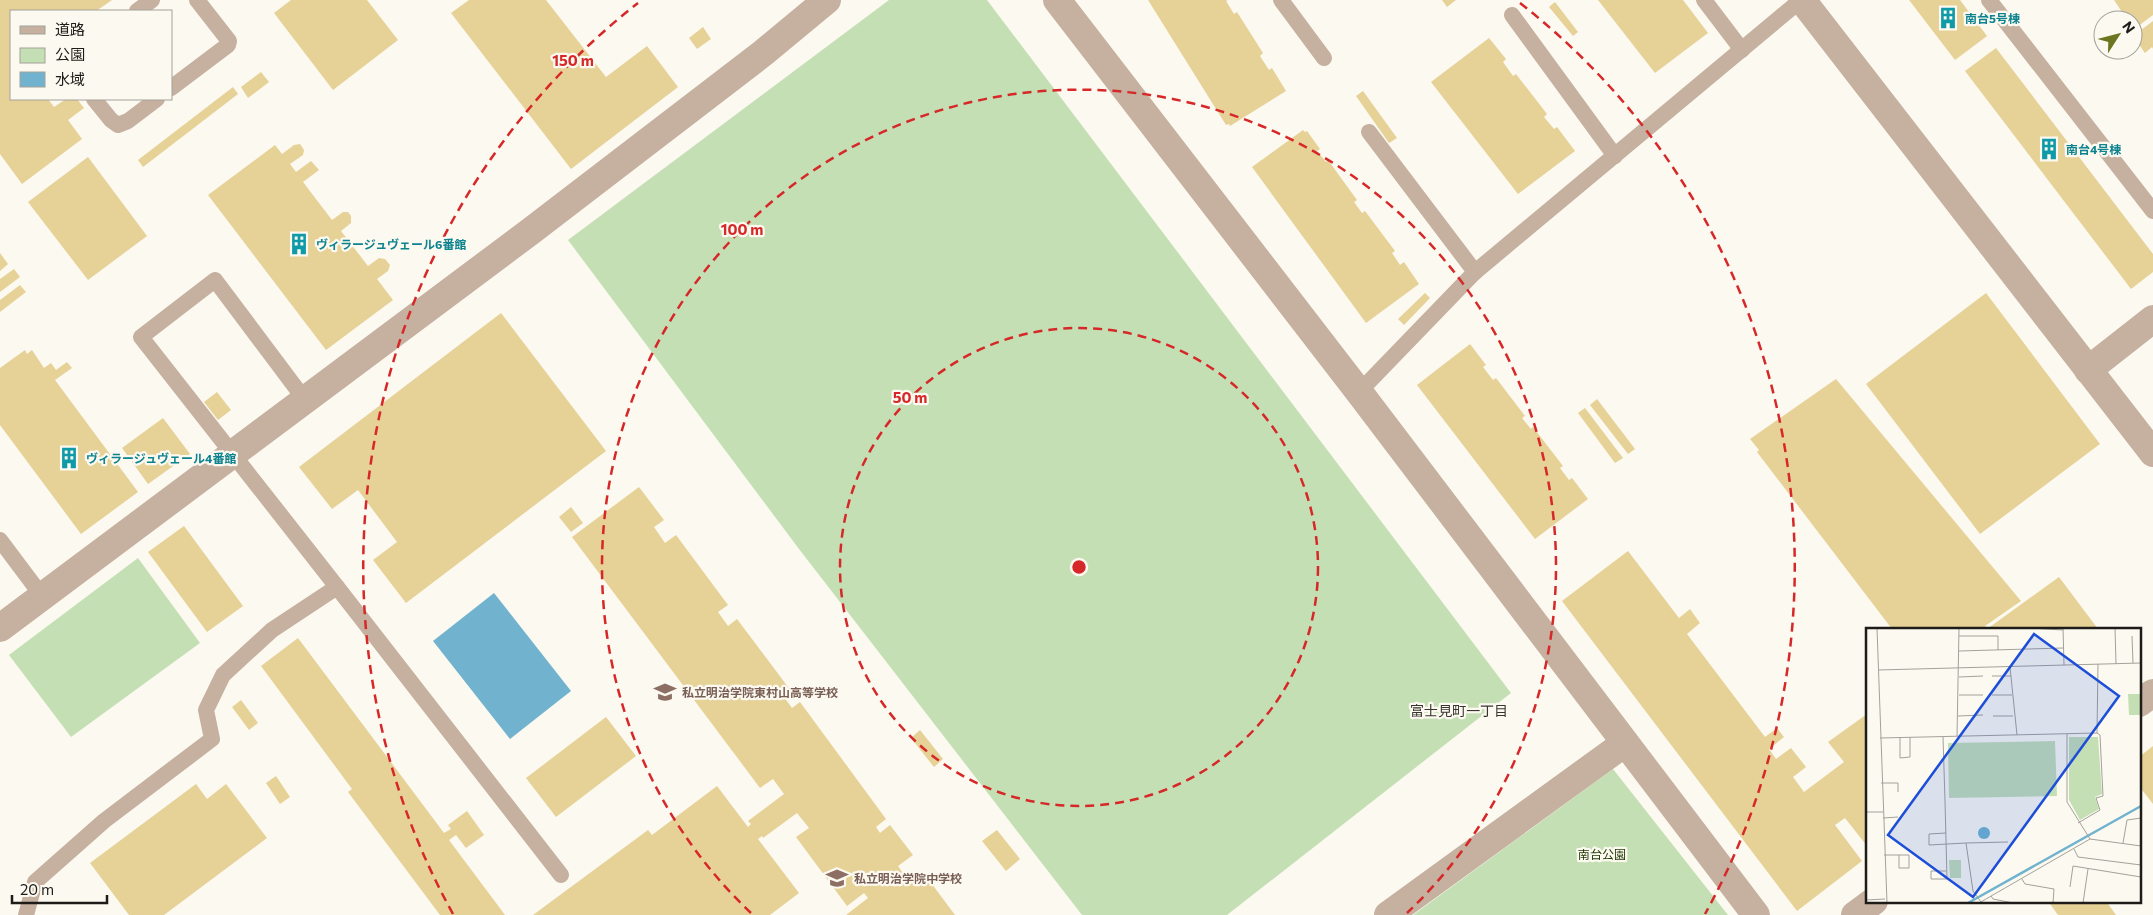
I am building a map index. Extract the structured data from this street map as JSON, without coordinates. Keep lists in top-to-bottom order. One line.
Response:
{"districts":["富士見町一丁目"],"parks":["南台公園"],"places":{"building":["南台5号棟","南台4号棟","ヴィラージュヴェール6番館","ヴィラージュヴェール4番館"],"school or university":["私立明治学院東村山高等学校","私立明治学院中学校"]},"legend":["道路","公園","水域"],"scale_bar":"20 m","north":"top right","rings":["150 m","100 m","50 m"]}
